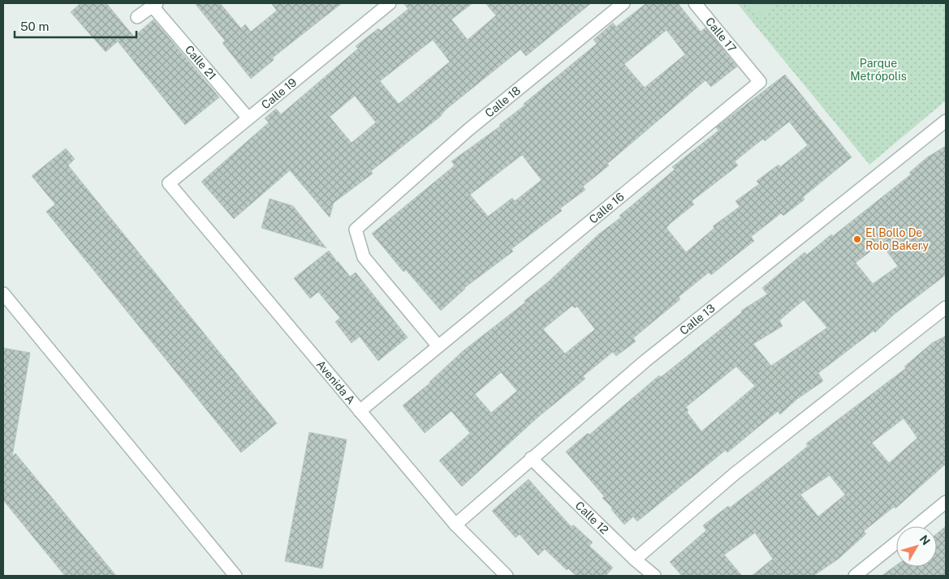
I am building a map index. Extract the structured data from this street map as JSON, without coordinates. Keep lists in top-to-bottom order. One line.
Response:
{"streets":{"street":["Calle 17","Calle 21","Calle 19","Calle 18","Calle 16","Calle 13","Avenida A","Calle 12"]},"crossings":[["Calle 17","Calle 16"],["Calle 21","Calle 19"],["Calle 19","Avenida A"],["Calle 18","Calle 16"],["Calle 13","Avenida A"],["Calle 13","Calle 12"]],"parks":["Parque Metrópolis"],"places":["El Bollo De Rolo Bakery"],"scale_bar":"50 m","north":"top right"}
